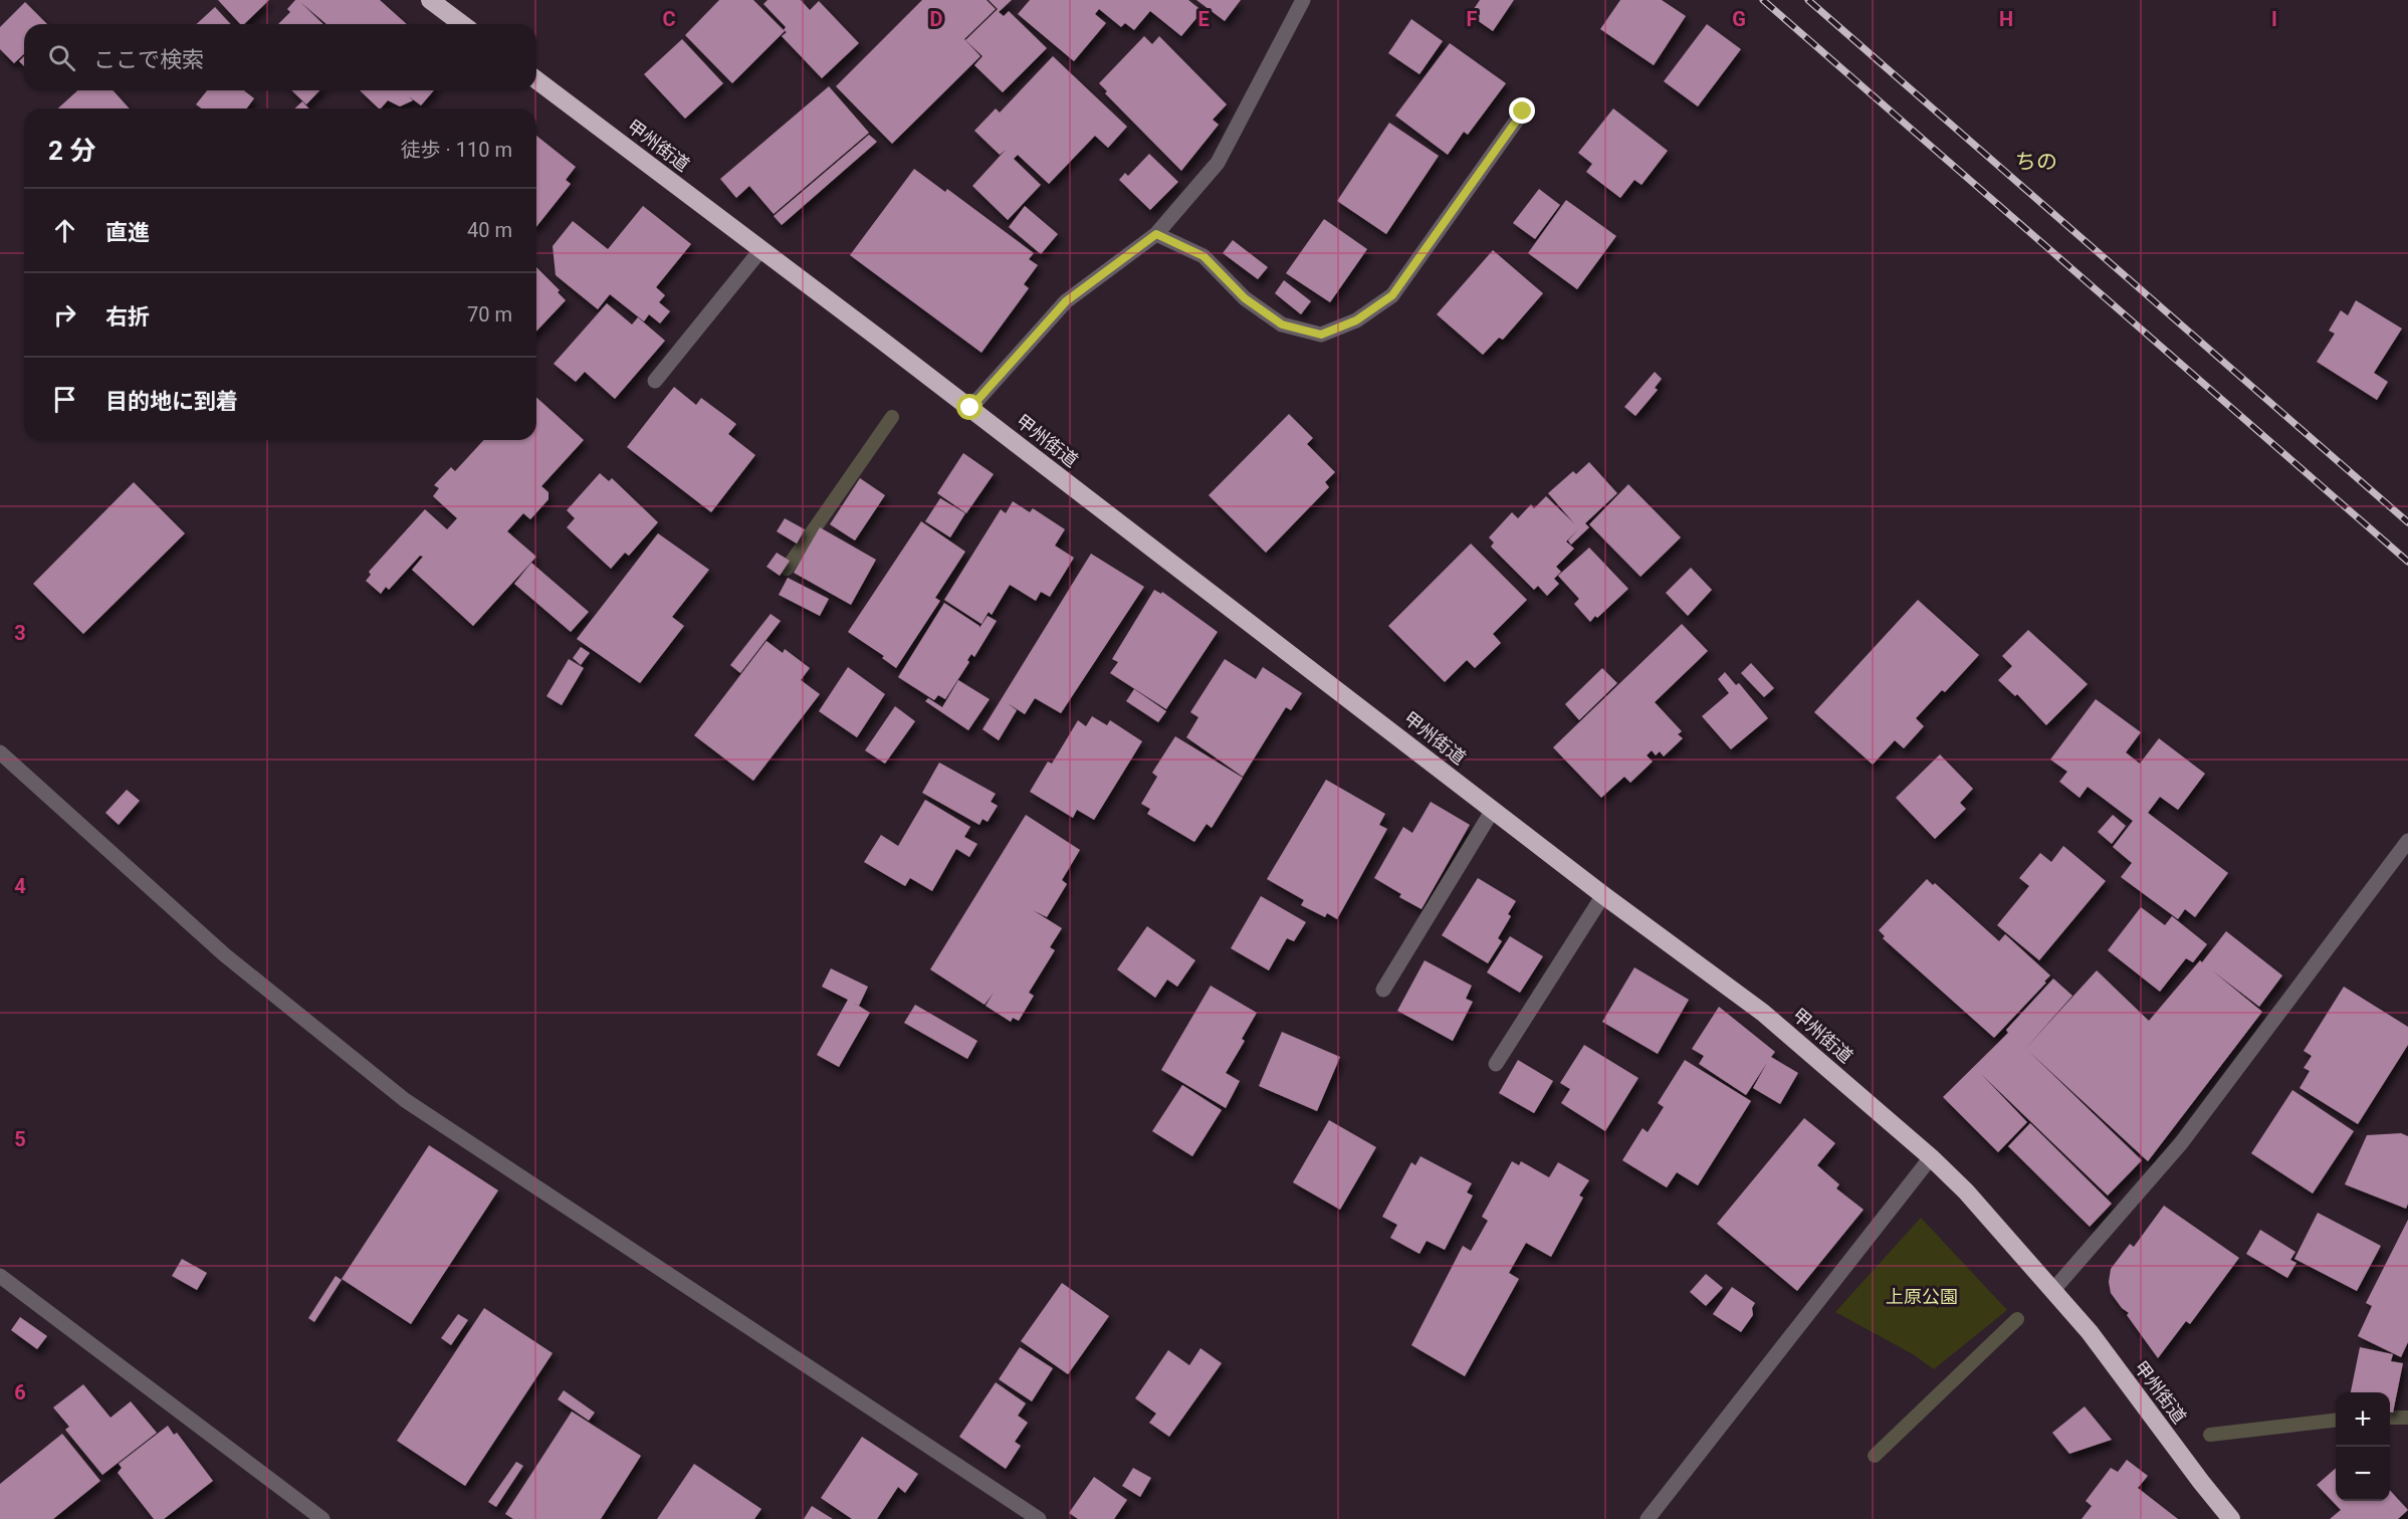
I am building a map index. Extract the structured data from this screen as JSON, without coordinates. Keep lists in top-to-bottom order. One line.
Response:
{"streets":{"highway":["甲州街道"]},"districts":["ちの"],"parks":["上原公園"],"page":{"search":"ここで検索","heading":["2 分","徒歩 · 110 m"],"list":[["直進","40 m"],["右折","70 m"],"目的地に到着"],"map_buttons":["+","−"]},"grid":{"columns":["C","D","E","F","G","H","I"],"rows":["3","4","5","6"]}}
